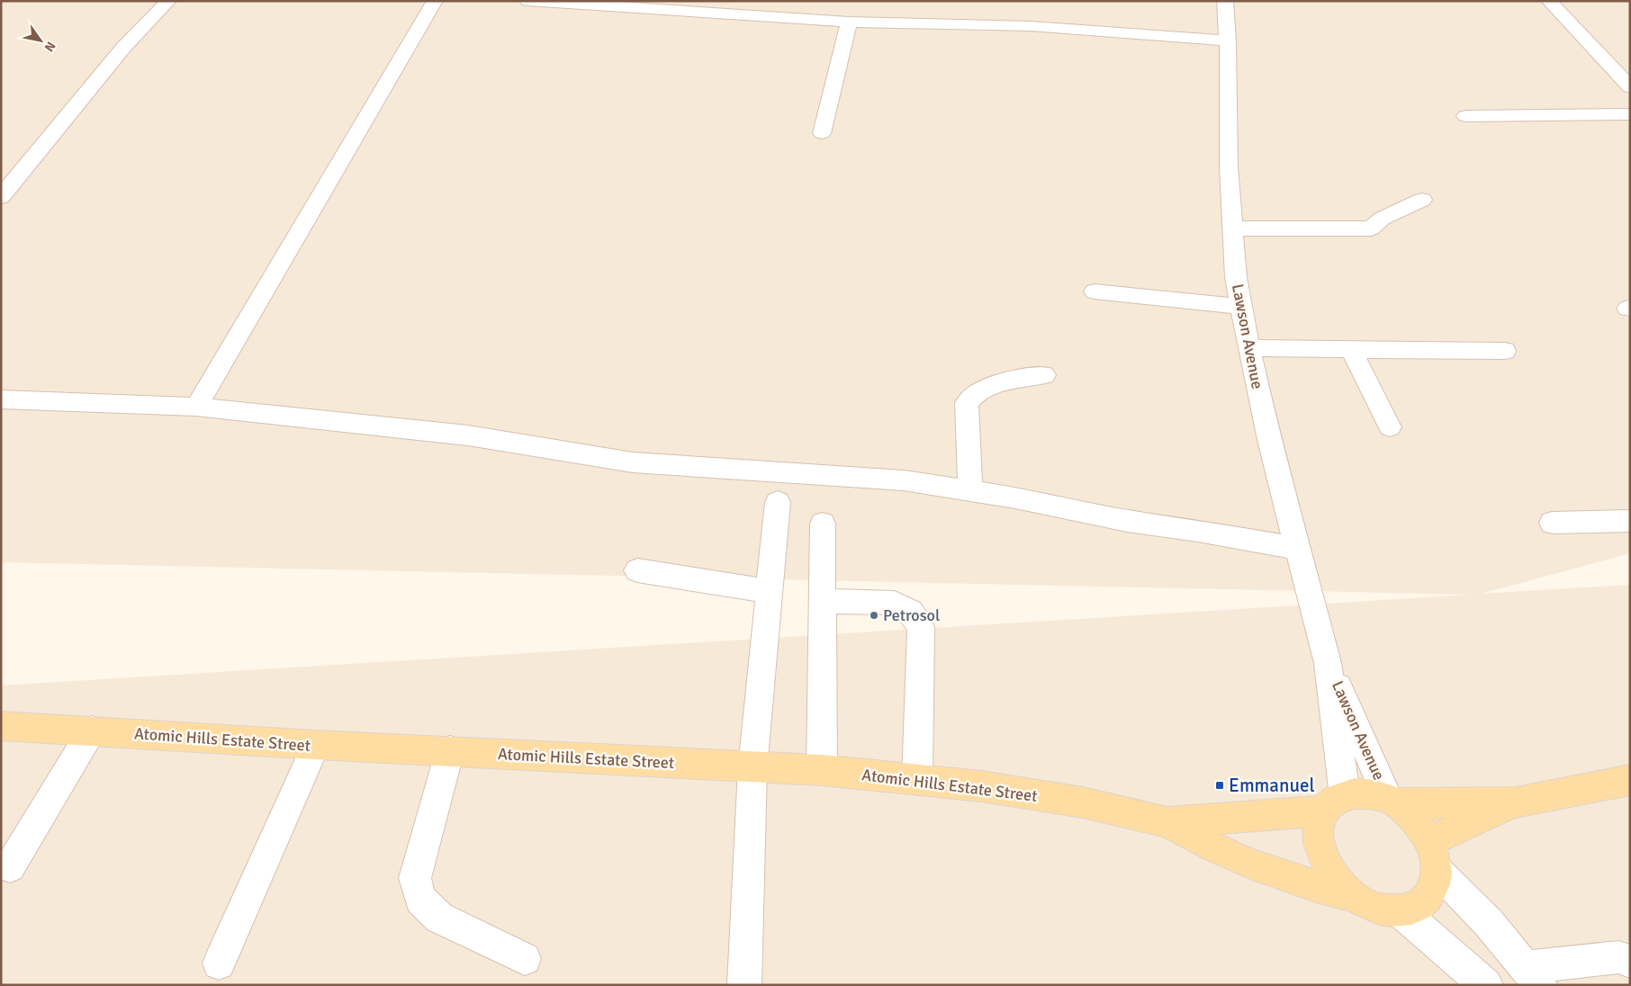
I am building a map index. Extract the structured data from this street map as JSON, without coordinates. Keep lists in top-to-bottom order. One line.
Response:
{"streets":{"main road":["Atomic Hills Estate Street"],"street":["Lawson Avenue"]},"crossings":[["Lawson Avenue","Atomic Hills Estate Street"]],"places":{"other":["Petrosol"],"transit":["Emmanuel"]},"north":"bottom right"}
